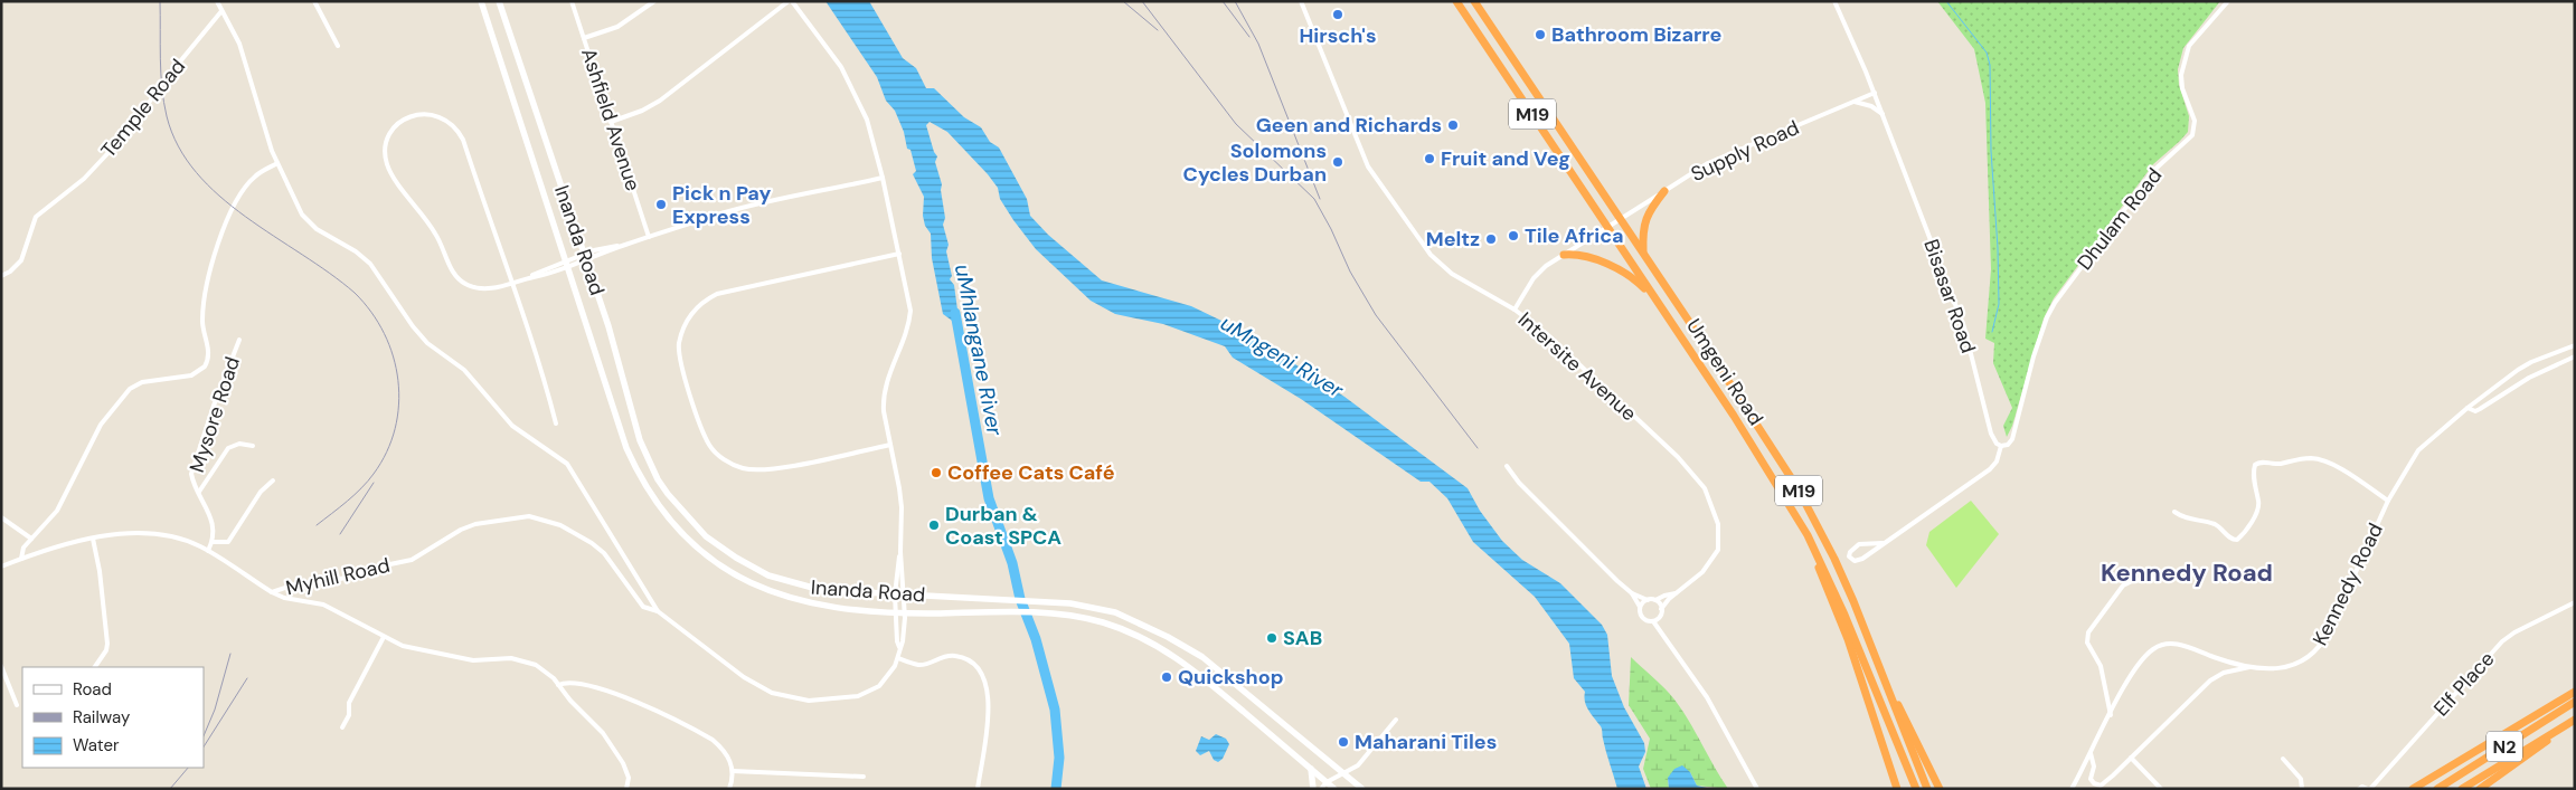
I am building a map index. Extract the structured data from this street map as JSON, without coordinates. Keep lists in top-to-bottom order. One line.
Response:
{"streets":{"highway":["M19","Umgeni Road","N2"],"main road":["Inanda Road"],"street":["Temple Road","Ashfield Avenue","Supply Road","Dhulam Road","Bisasar Road","Intersite Avenue","Mysore Road","Myhill Road","Kennedy Road","Elf Place"]},"crossings":[["Supply Road","Bisasar Road"],["Supply Road","Intersite Avenue"],["Supply Road","Umgeni Road"],["Dhulam Road","Bisasar Road"]],"districts":["Kennedy Road"],"water":["uMhlangane River","uMngeni River"],"places":["Hirsch's","Bathroom Bizarre","Geen and Richards","Fruit and Veg","Solomons Cycles Durban","Pick n Pay Express","Tile Africa","Meltz","Coffee Cats Café","Durban & Coast SPCA","SAB","Quickshop","Maharani Tiles"],"legend":["Road","Railway","Water"]}
